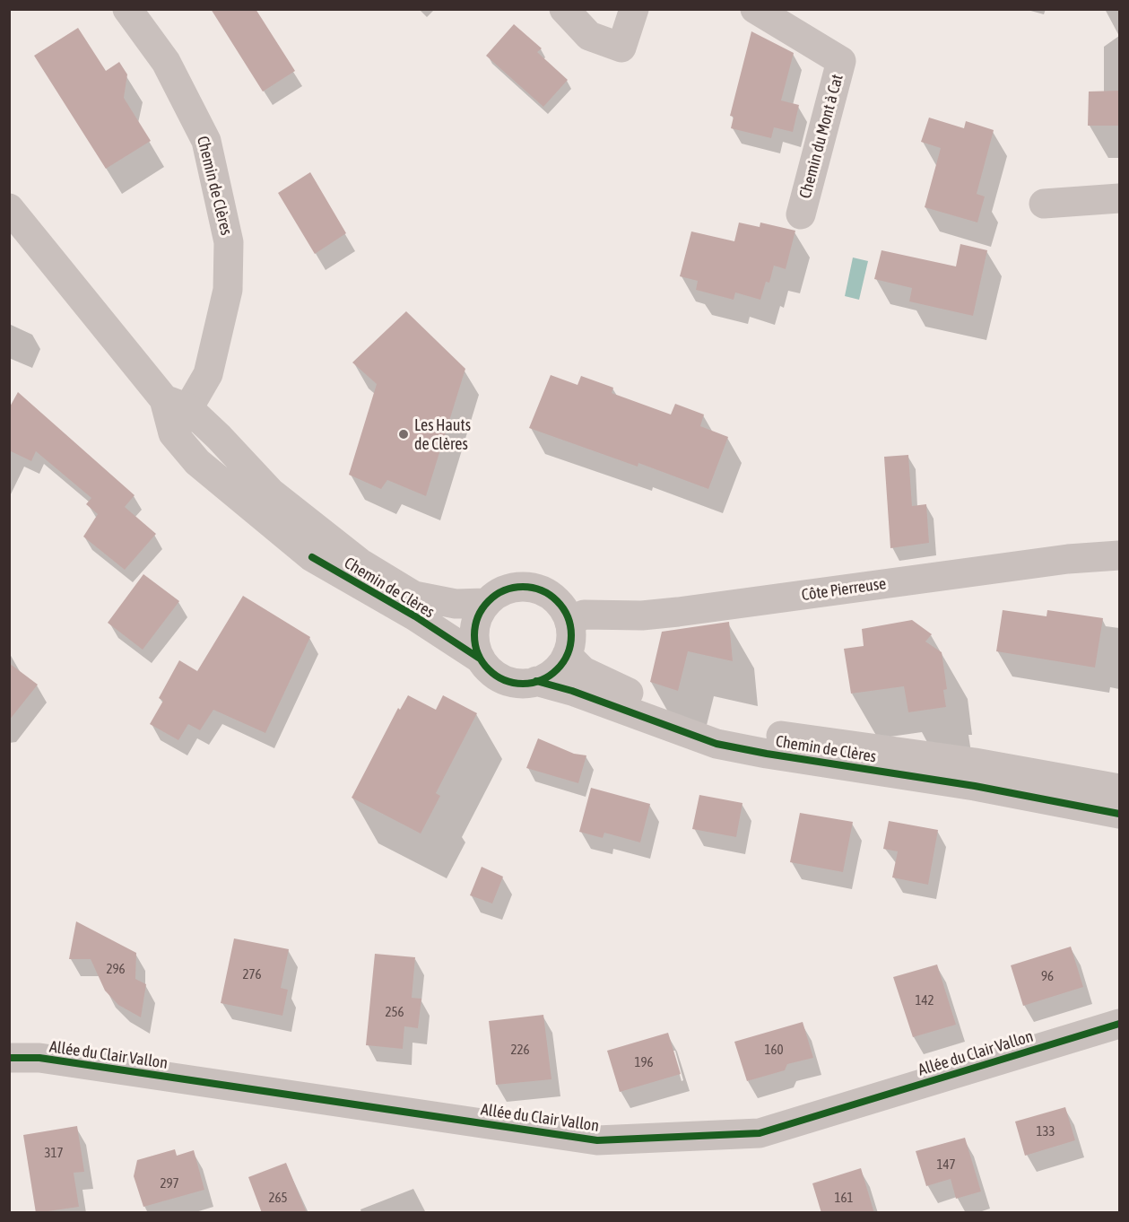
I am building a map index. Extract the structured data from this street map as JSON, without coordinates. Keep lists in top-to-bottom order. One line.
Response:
{"streets":{"street":["Chemin du Mont à Cat","Chemin de Clères","Côte Pierreuse","Allée du Clair Vallon"]},"crossings":[["Chemin de Clères","Côte Pierreuse"]],"places":["Les Hauts de Clères"],"house_numbers":["296","276","96","142","256","226","160","196","133","317","147","297","265","161"]}
